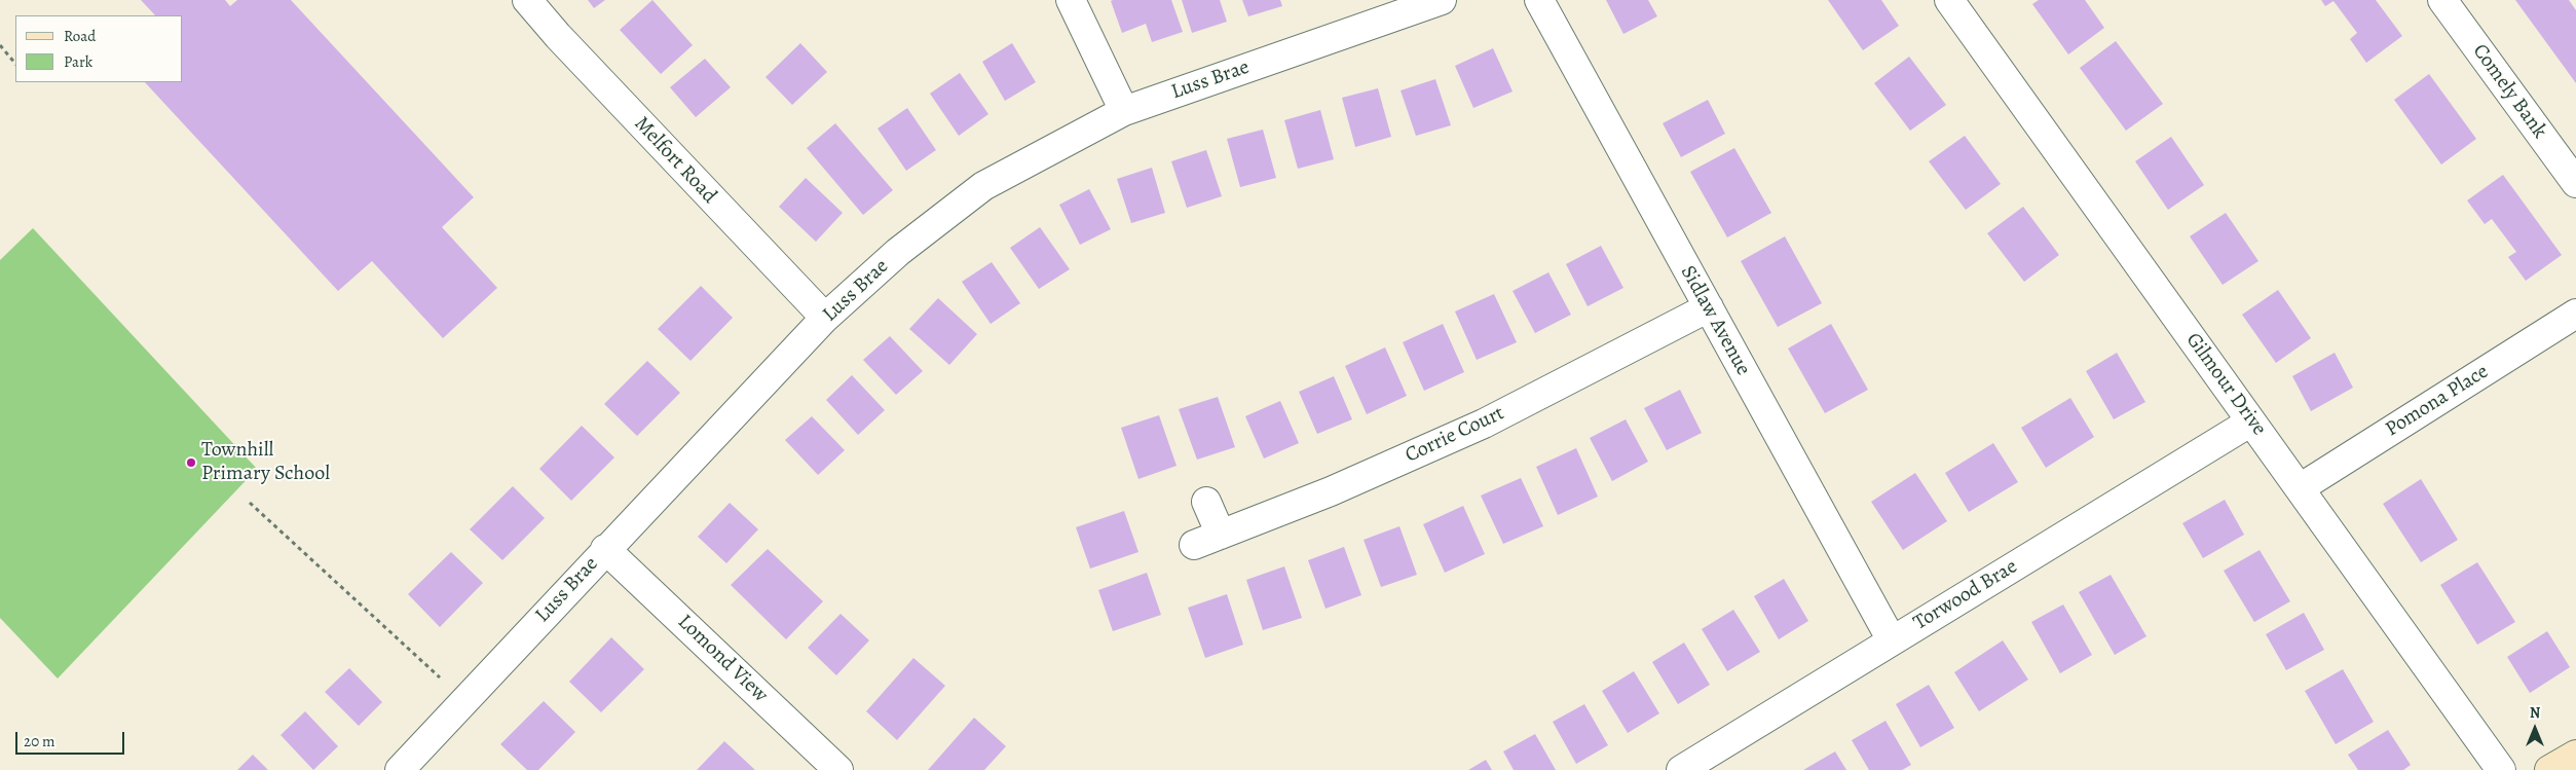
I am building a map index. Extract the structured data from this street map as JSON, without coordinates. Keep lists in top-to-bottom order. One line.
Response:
{"streets":{"street":["Luss Brae","Comely Bank","Melfort Road","Sidlaw Avenue","Gilmour Drive","Pomona Place","Corrie Court","Torwood Brae","Lomond View"]},"crossings":[["Luss Brae","Melfort Road"],["Luss Brae","Lomond View"],["Sidlaw Avenue","Corrie Court"],["Sidlaw Avenue","Torwood Brae"],["Gilmour Drive","Pomona Place"],["Gilmour Drive","Torwood Brae"]],"places":["Townhill Primary School"],"legend":["Road","Park"],"scale_bar":"20 m","north":"top"}
